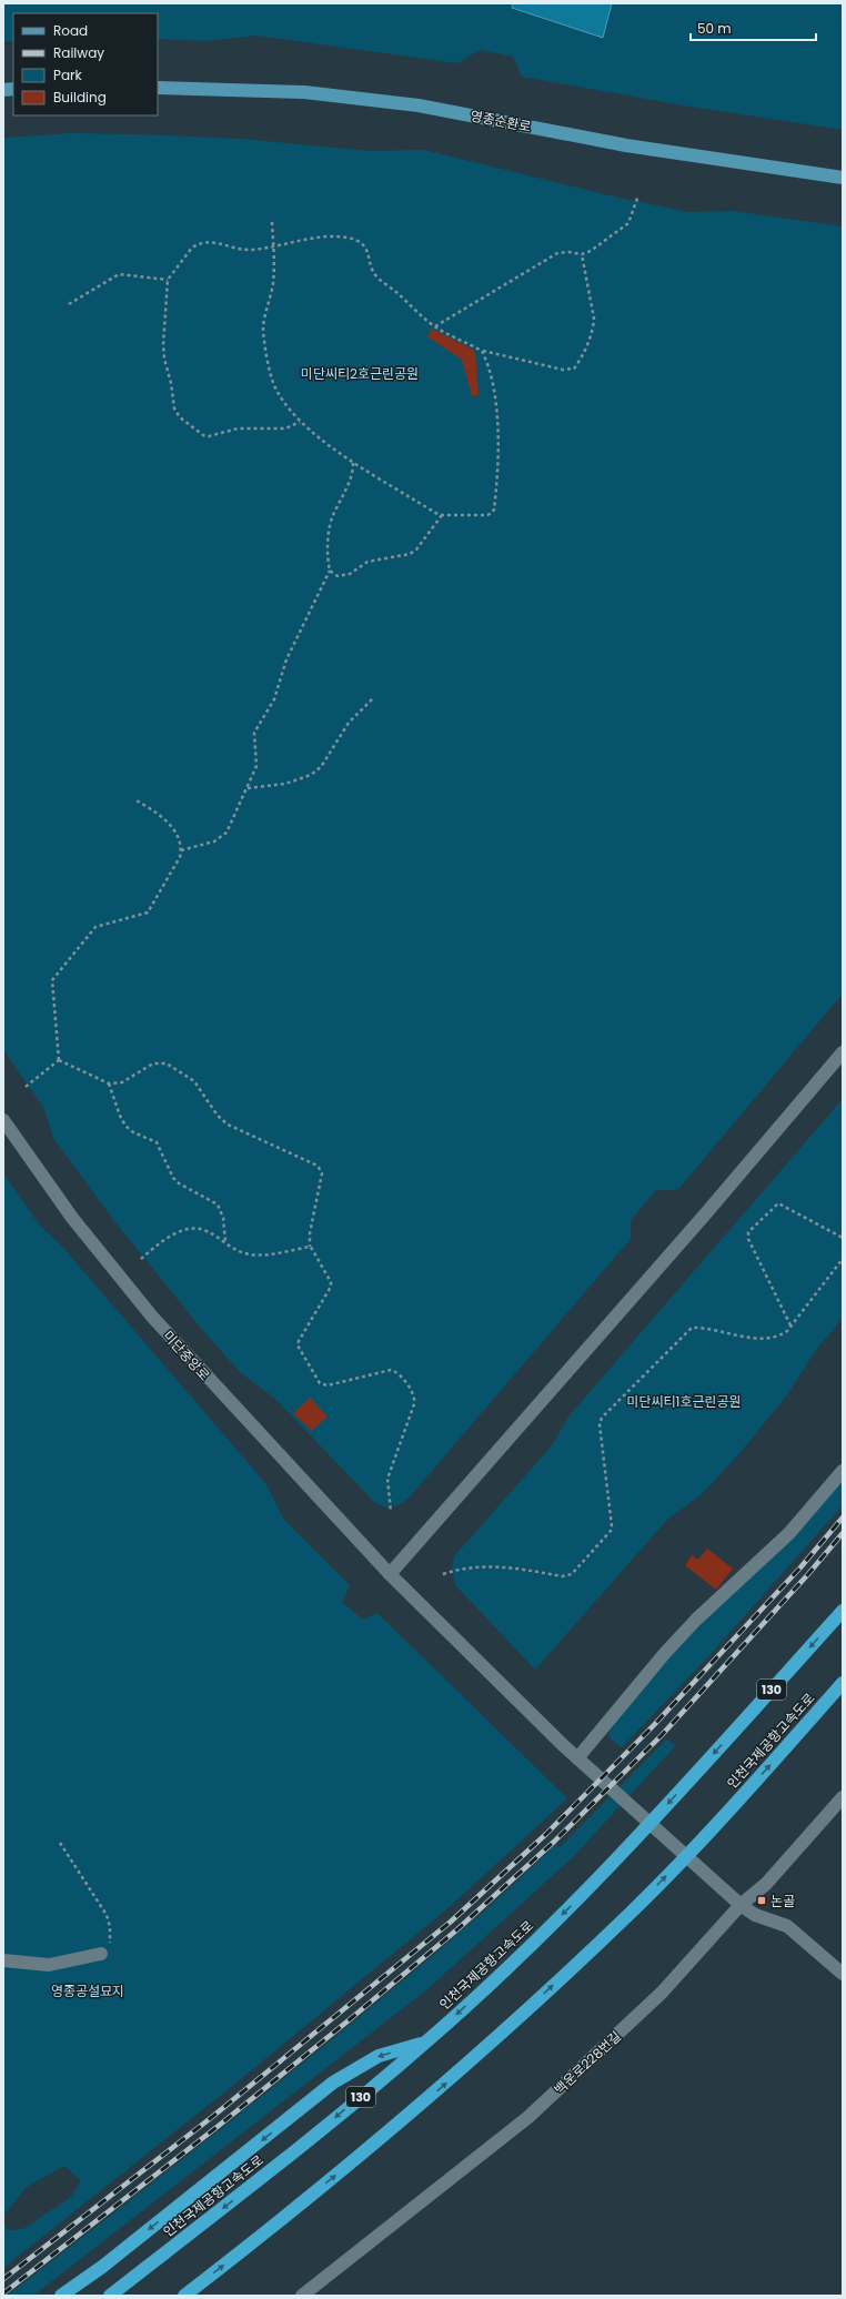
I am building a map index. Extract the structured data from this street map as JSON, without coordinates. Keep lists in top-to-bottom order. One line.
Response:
{"streets":{"highway":["130","인천국제공항고속도로"],"main road":["영종순환로"],"street":["미단중앙로","백운로228번길"]},"crossings":[["미단중앙로","백운로228번길"]],"parks":["미단씨티2호근린공원","미단씨티1호근린공원","영종공설묘지"],"places":{"transit":["논골"]},"legend":["Road","Railway","Park","Building"],"scale_bar":"50 m"}
